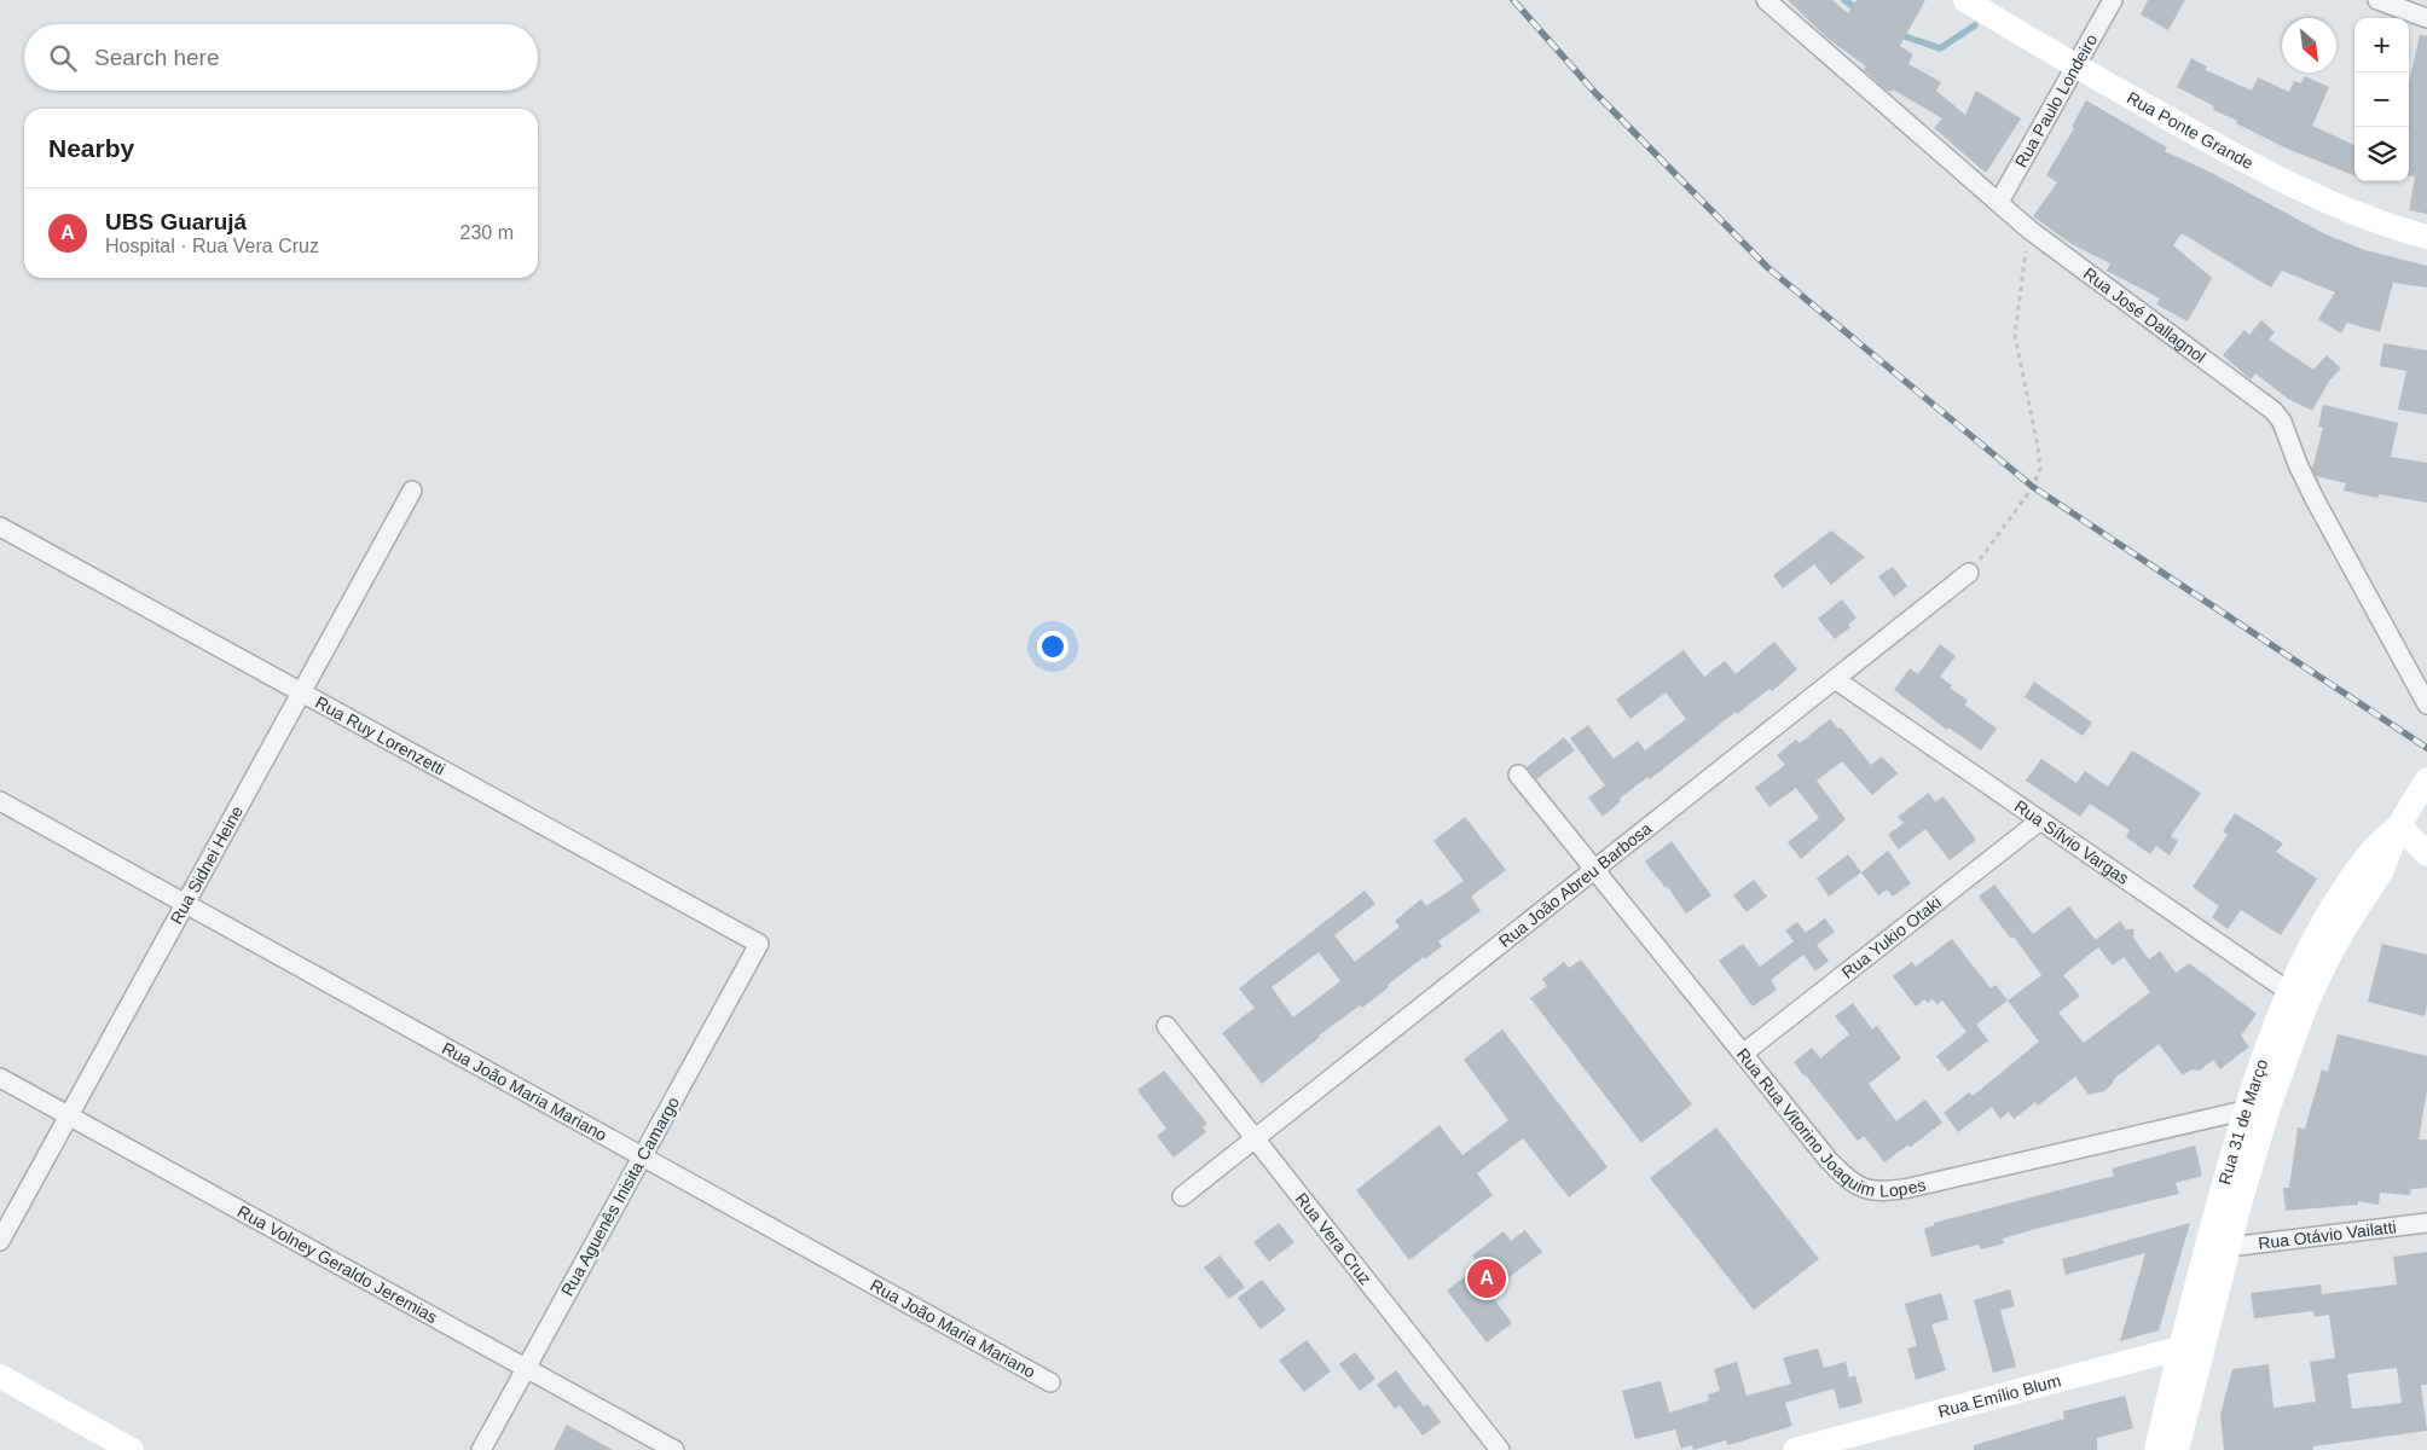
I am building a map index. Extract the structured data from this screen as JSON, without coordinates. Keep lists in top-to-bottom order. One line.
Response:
{"streets":{"main road":["Rua Ponte Grande","Rua 31 de Março","Rua Emílio Blum"],"street":["Rua Paulo Londeiro","Rua José Dallagnol","Rua Ruy Lorenzetti","Rua Sílvio Vargas","Rua Sidnei Heine","Rua João Abreu Barbosa","Rua Yukio Otaki","Rua João Maria Mariano","Rua Rua Vitorino Joaquim Lopes","Rua Aguenês Inisita Camargo","Rua Otávio Vailatti","Rua Vera Cruz","Rua Volney Geraldo Jeremias"]},"crossings":[["Rua Paulo Londeiro","Rua Ponte Grande"],["Rua Paulo Londeiro","Rua José Dallagnol"],["Rua Ruy Lorenzetti","Rua Sidnei Heine"],["Rua Ruy Lorenzetti","Rua Aguenês Inisita Camargo"],["Rua Sílvio Vargas","Rua João Abreu Barbosa"],["Rua Sílvio Vargas","Rua Yukio Otaki"],["Rua Sílvio Vargas","Rua 31 de Março"],["Rua Sidnei Heine","Rua João Maria Mariano"],["Rua Sidnei Heine","Rua Volney Geraldo Jeremias"],["Rua João Abreu Barbosa","Rua Rua Vitorino Joaquim Lopes"],["Rua João Abreu Barbosa","Rua Vera Cruz"],["Rua Yukio Otaki","Rua Rua Vitorino Joaquim Lopes"],["Rua João Maria Mariano","Rua Aguenês Inisita Camargo"],["Rua Rua Vitorino Joaquim Lopes","Rua 31 de Março"],["Rua 31 de Março","Rua Otávio Vailatti"],["Rua 31 de Março","Rua Emílio Blum"],["Rua Aguenês Inisita Camargo","Rua Volney Geraldo Jeremias"]],"north":"bottom right","page":{"map_buttons":["+","−"],"search":"Search here","heading":"Nearby","list":[{"mark":"A","name":"UBS Guarujá","note":"Hospital · Rua Vera Cruz","value":"230 m"}],"pins":"A"}}
